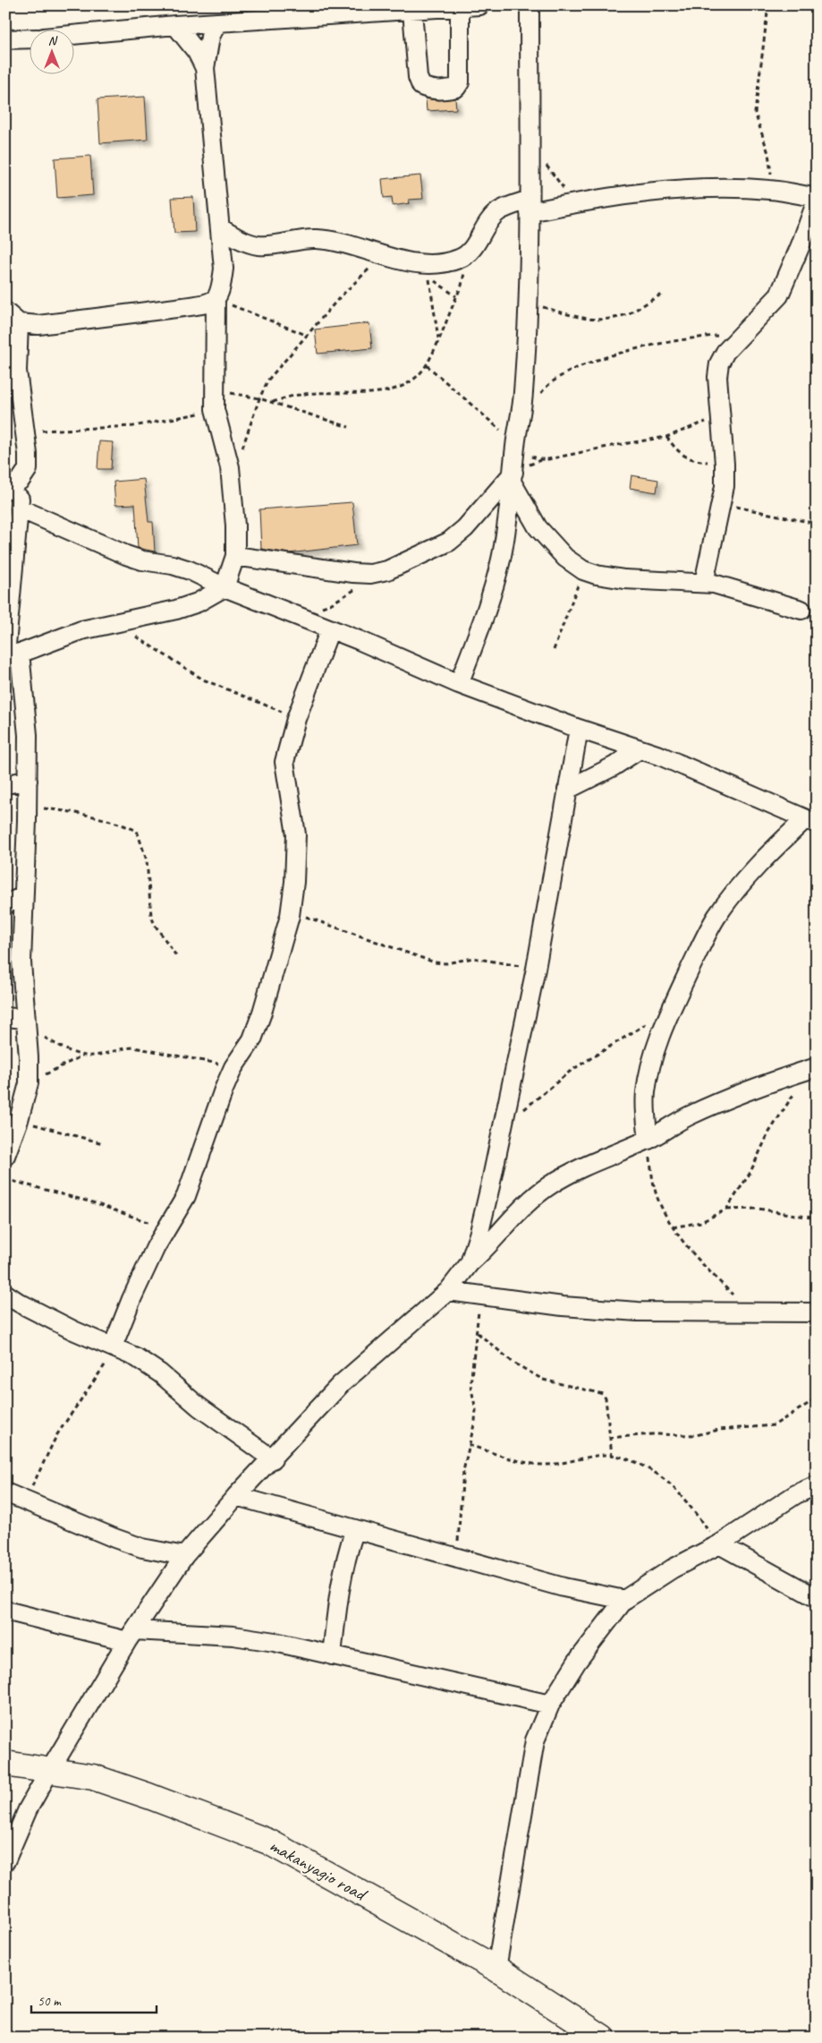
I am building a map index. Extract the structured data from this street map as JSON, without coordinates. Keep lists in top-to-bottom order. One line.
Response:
{"streets":{"street":["makanyagio road"]},"scale_bar":"50 m","north":"top"}
